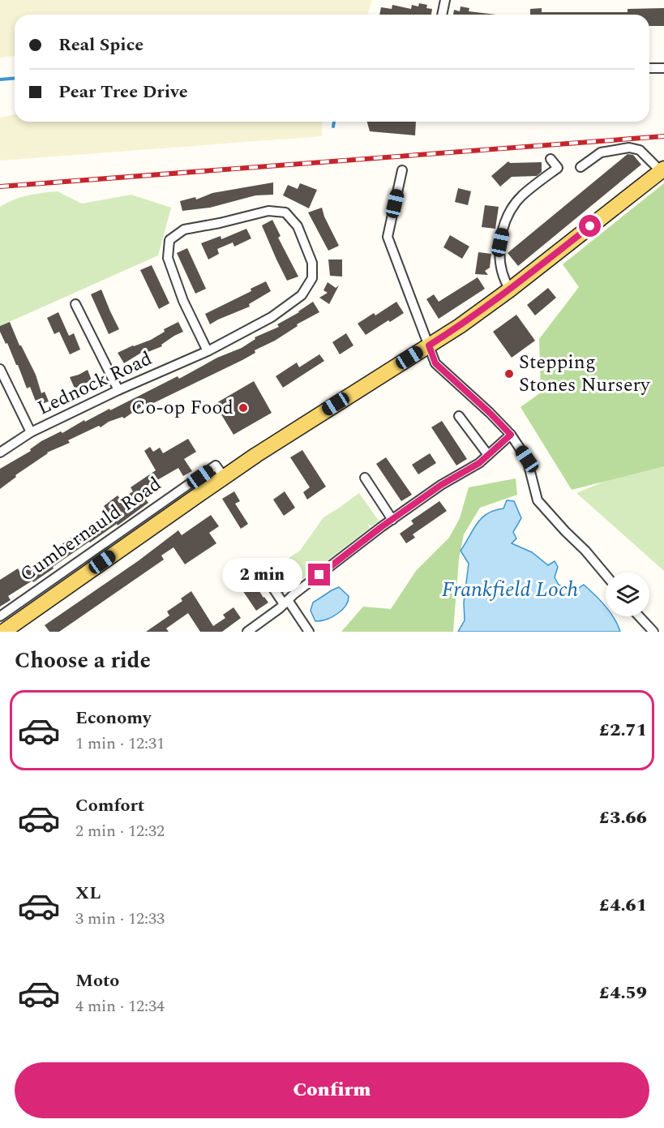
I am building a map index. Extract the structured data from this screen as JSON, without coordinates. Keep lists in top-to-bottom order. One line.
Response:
{"streets":{"main road":["Cumbernauld Road"],"street":["Lednock Road"]},"water":["Frankfield Loch"],"places":["Stepping Stones Nursery","Co-op Food"],"page":{"banner":["Real Spice","Pear Tree Drive"],"bubble":"2 min","heading":"Choose a ride","list":[{"name":"Economy","note":"1 min · 12:31","value":"£2.71"},{"name":"Comfort","note":"2 min · 12:32","value":"£3.66"},{"name":"XL","note":"3 min · 12:33","value":"£4.61"},{"name":"Moto","note":"4 min · 12:34","value":"£4.59"}],"buttons":"Confirm"}}
